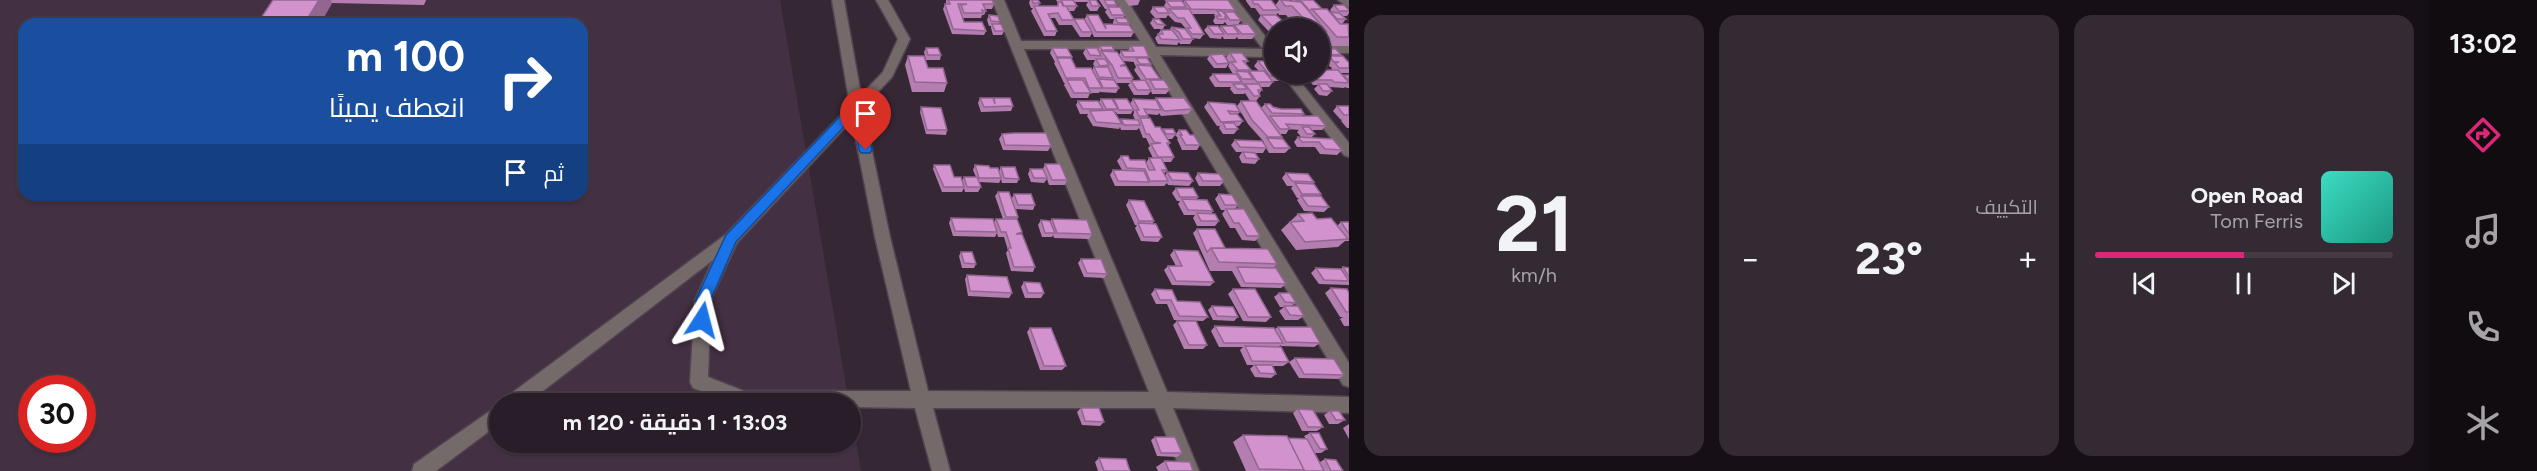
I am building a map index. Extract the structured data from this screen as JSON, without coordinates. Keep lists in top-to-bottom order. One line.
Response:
{"page":{"tabs":"13:02","tile":["التكييف",["21","km/h"]],"turn":["100 m","انعطف يمينًا"],"then":"ثم","song":["Open Road","Tom Ferris"],"heat":["−","23°","+"],"limit":"30","trip":"13:03 · 1 دقيقة · 120 m"}}
